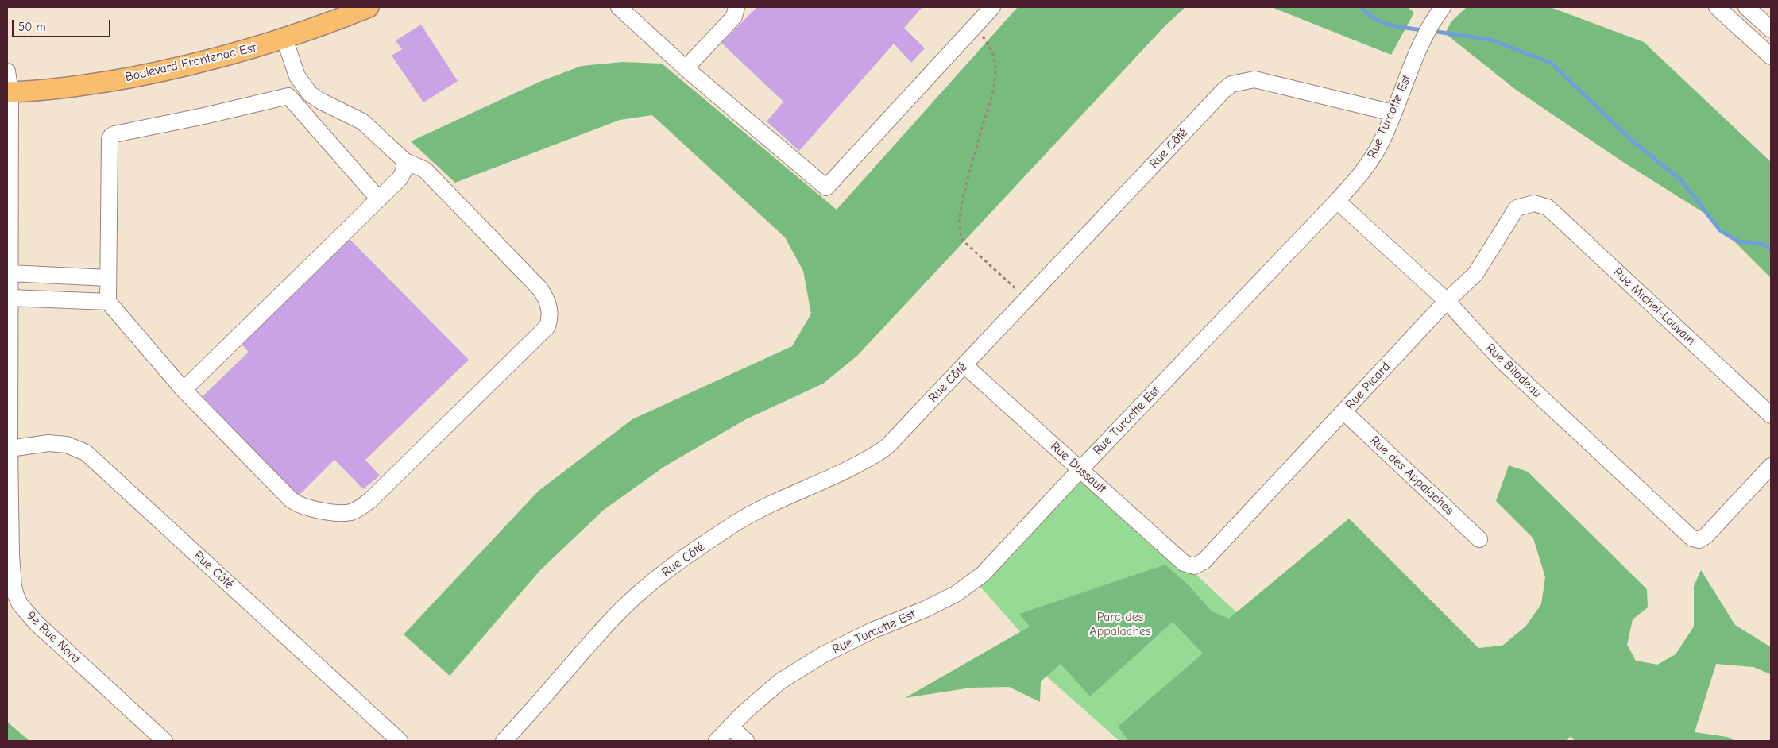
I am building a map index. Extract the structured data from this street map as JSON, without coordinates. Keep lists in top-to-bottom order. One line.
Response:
{"streets":{"main road":["Boulevard Frontenac Est"],"street":["Rue Turcotte Est","Rue Côté","Rue Michel-Louvain","Rue Bilodeau","Rue Picard","Rue Dussault","Rue des Appalaches","9e Rue Nord"]},"crossings":[["Boulevard Frontenac Est","9e Rue Nord"],["Rue Turcotte Est","Rue Côté"],["Rue Turcotte Est","Rue Bilodeau"],["Rue Turcotte Est","Rue Dussault"],["Rue Côté","Rue Dussault"],["Rue Côté","9e Rue Nord"],["Rue Michel-Louvain","Rue Picard"],["Rue Bilodeau","Rue Picard"],["Rue Picard","Rue Dussault"],["Rue Picard","Rue des Appalaches"]],"parks":["Parc des Appalaches"],"scale_bar":"50 m"}
